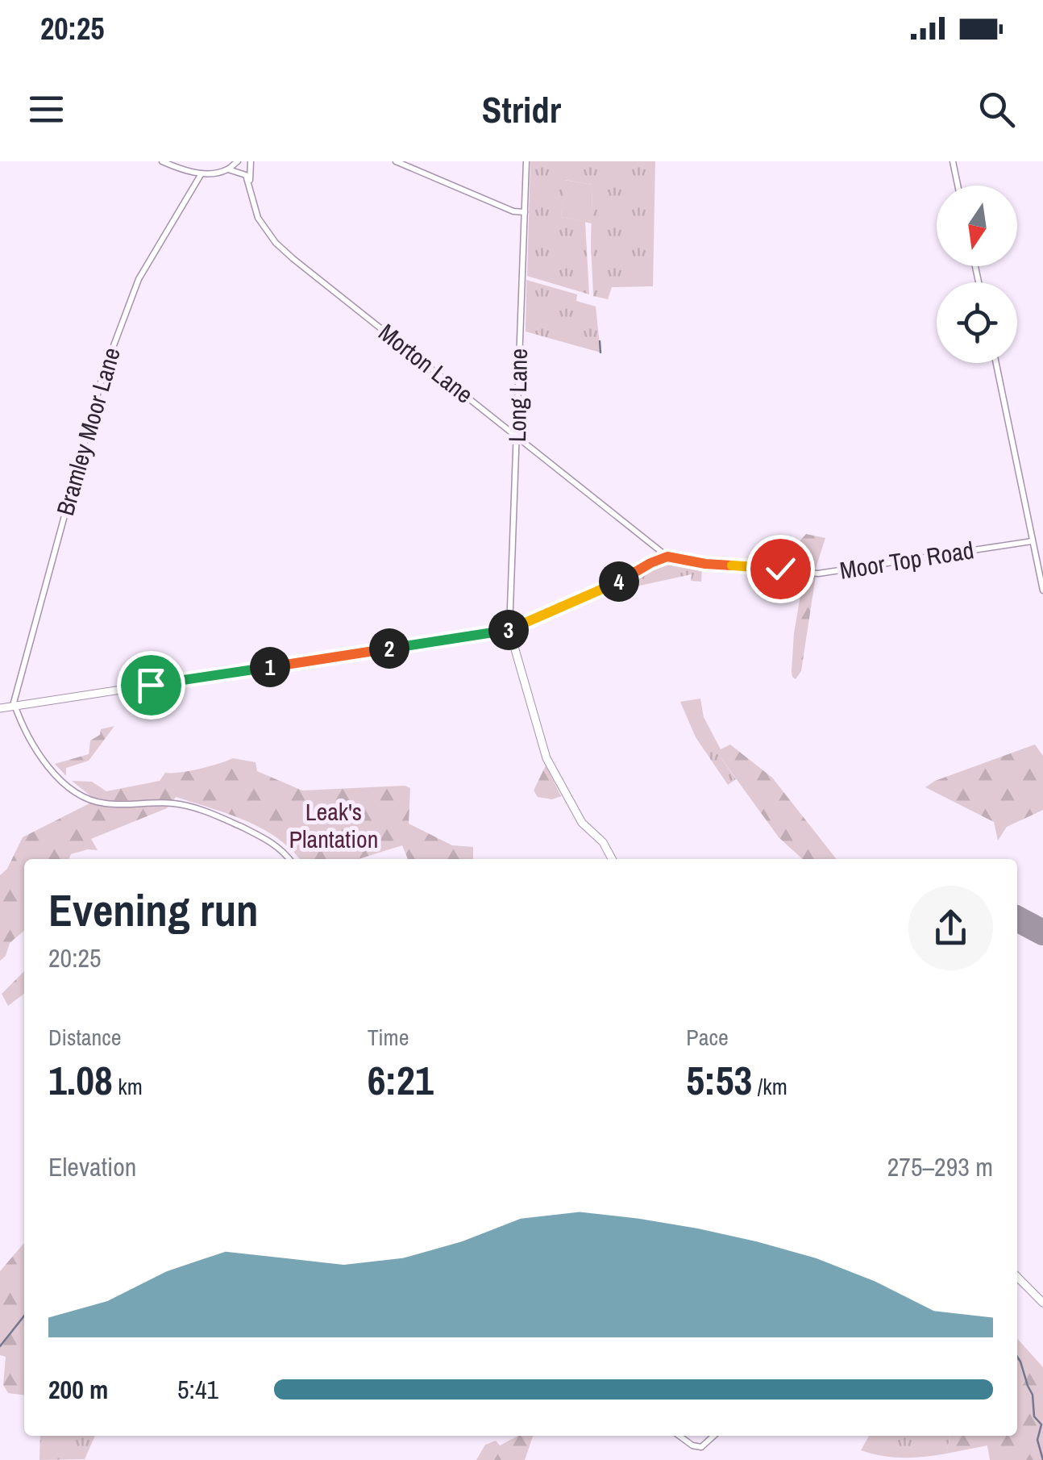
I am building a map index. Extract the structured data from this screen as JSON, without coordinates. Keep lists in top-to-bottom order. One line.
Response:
{"streets":{"street":["Morton Lane","Long Lane","Bramley Moor Lane","Moor Top Road"]},"crossings":[["Morton Lane","Long Lane"],["Morton Lane","Moor Top Road"]],"parks":["Leak's Plantation"],"north":"bottom","page":{"status":"20:25","header":"Stridr","pins":["4","3","2","1"],"heading":["Evening run","20:25"],"stats":[["Distance","1.08 km"],["Time","6:21"],["Pace","5:53 /km"]],"chart":["Elevation","275–293 m"],"list":[{"name":"200 m","note":"5:41"}]}}
